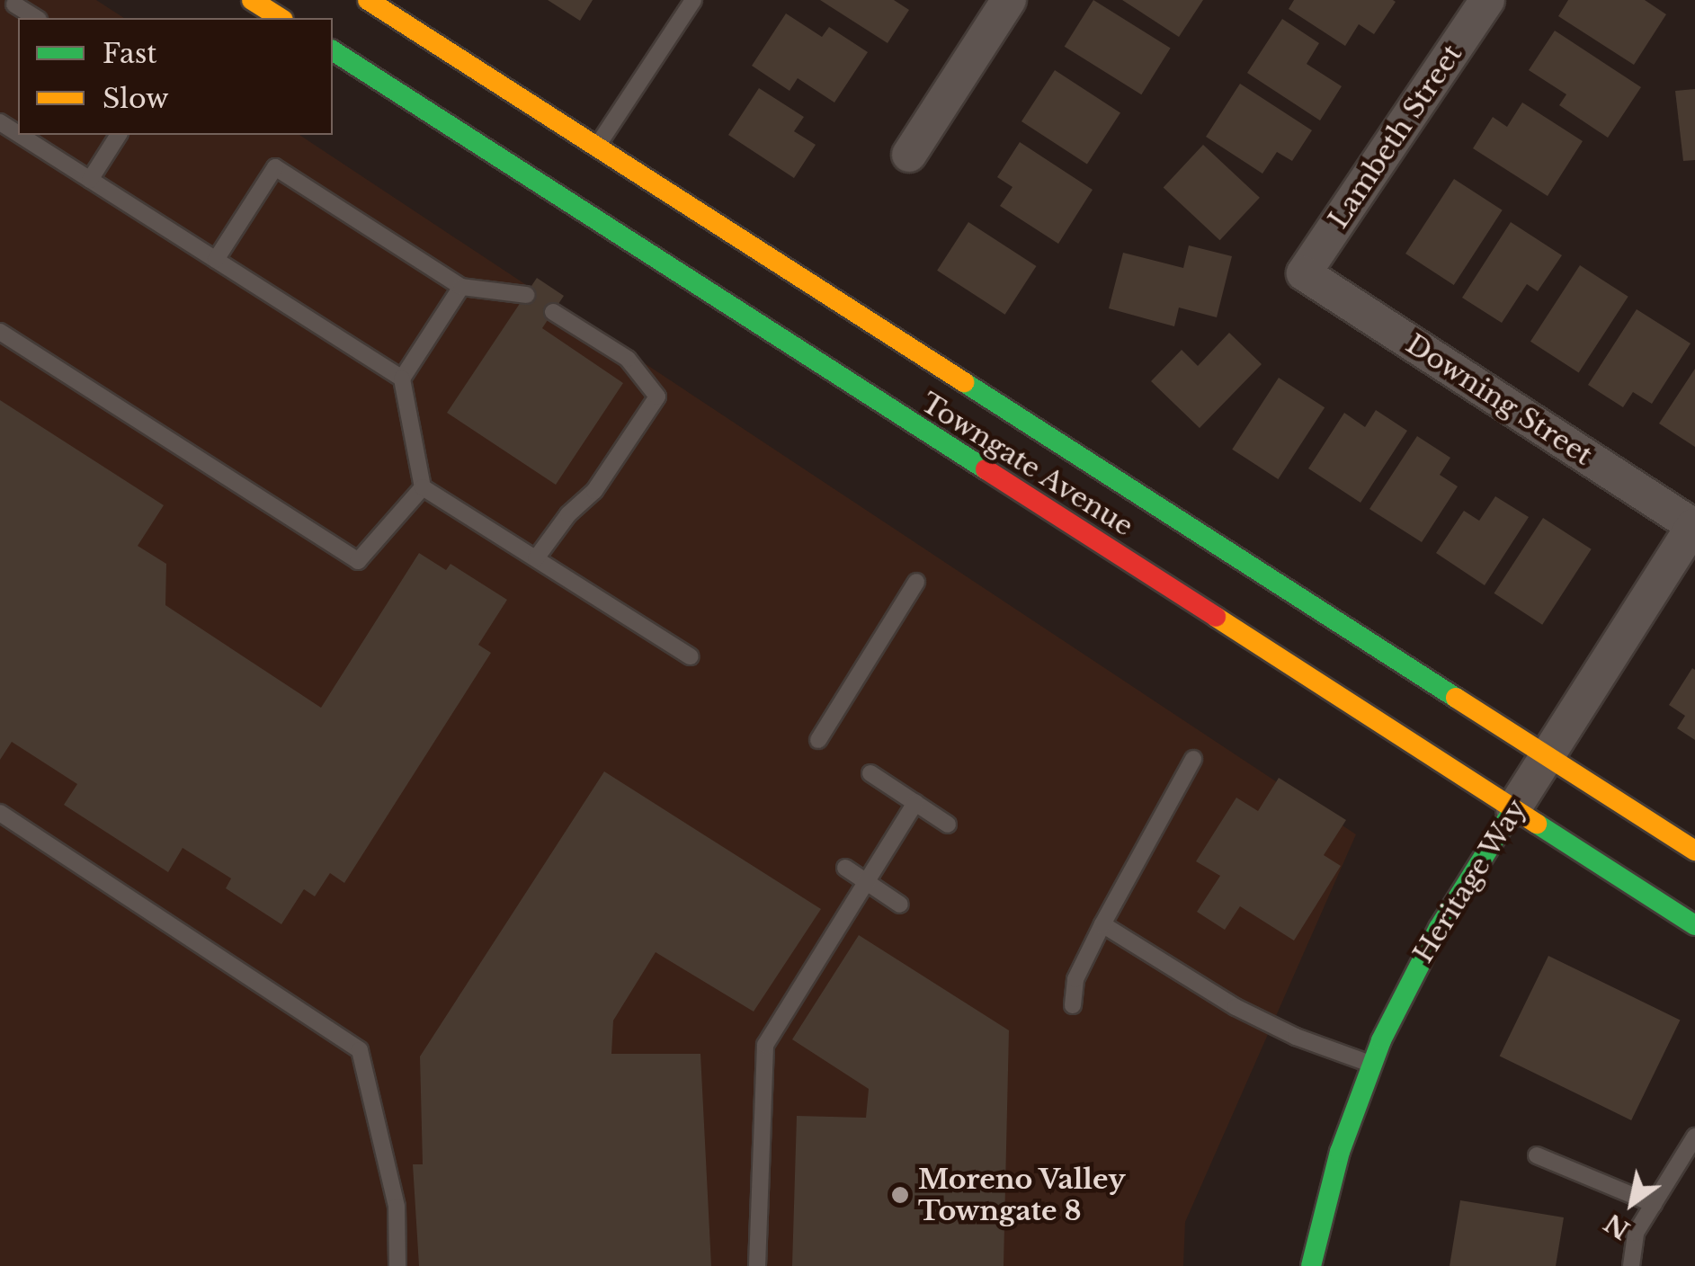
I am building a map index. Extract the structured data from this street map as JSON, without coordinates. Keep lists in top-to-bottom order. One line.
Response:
{"streets":{"main road":["Towngate Avenue","Heritage Way"],"street":["Lambeth Street","Downing Street"]},"crossings":[["Lambeth Street","Downing Street"],["Downing Street","Heritage Way"],["Towngate Avenue","Heritage Way"]],"places":["Moreno Valley Towngate 8"],"legend":["Fast","Slow"],"north":"bottom left"}
